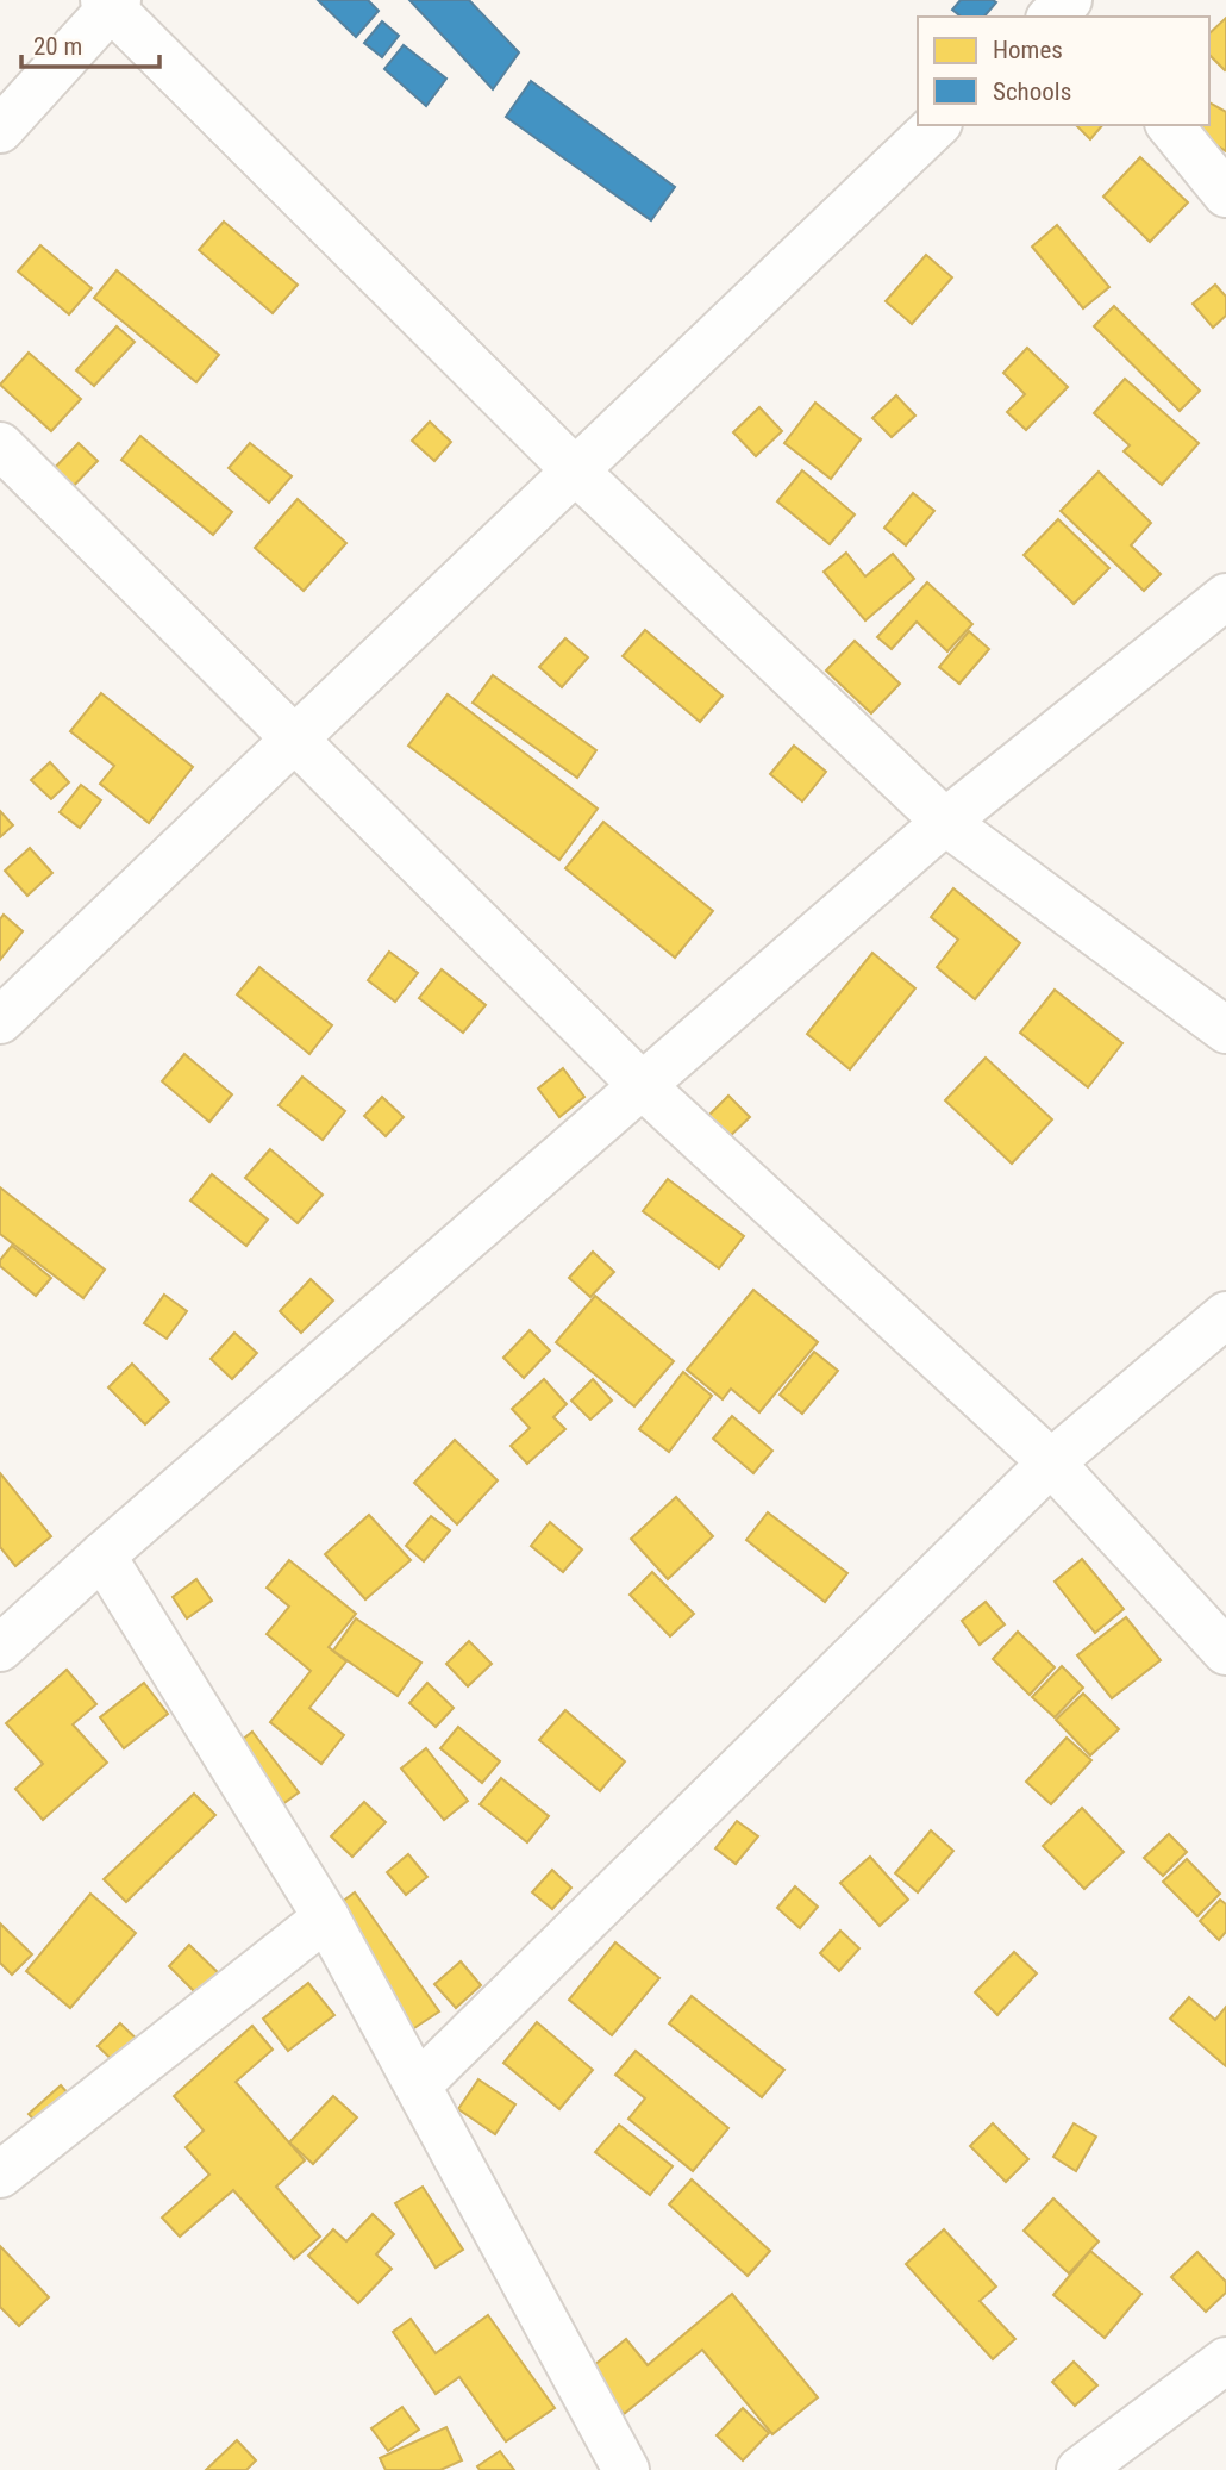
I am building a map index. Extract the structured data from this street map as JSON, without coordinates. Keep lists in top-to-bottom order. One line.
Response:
{"legend":["Homes","Schools"],"scale_bar":"20 m"}
